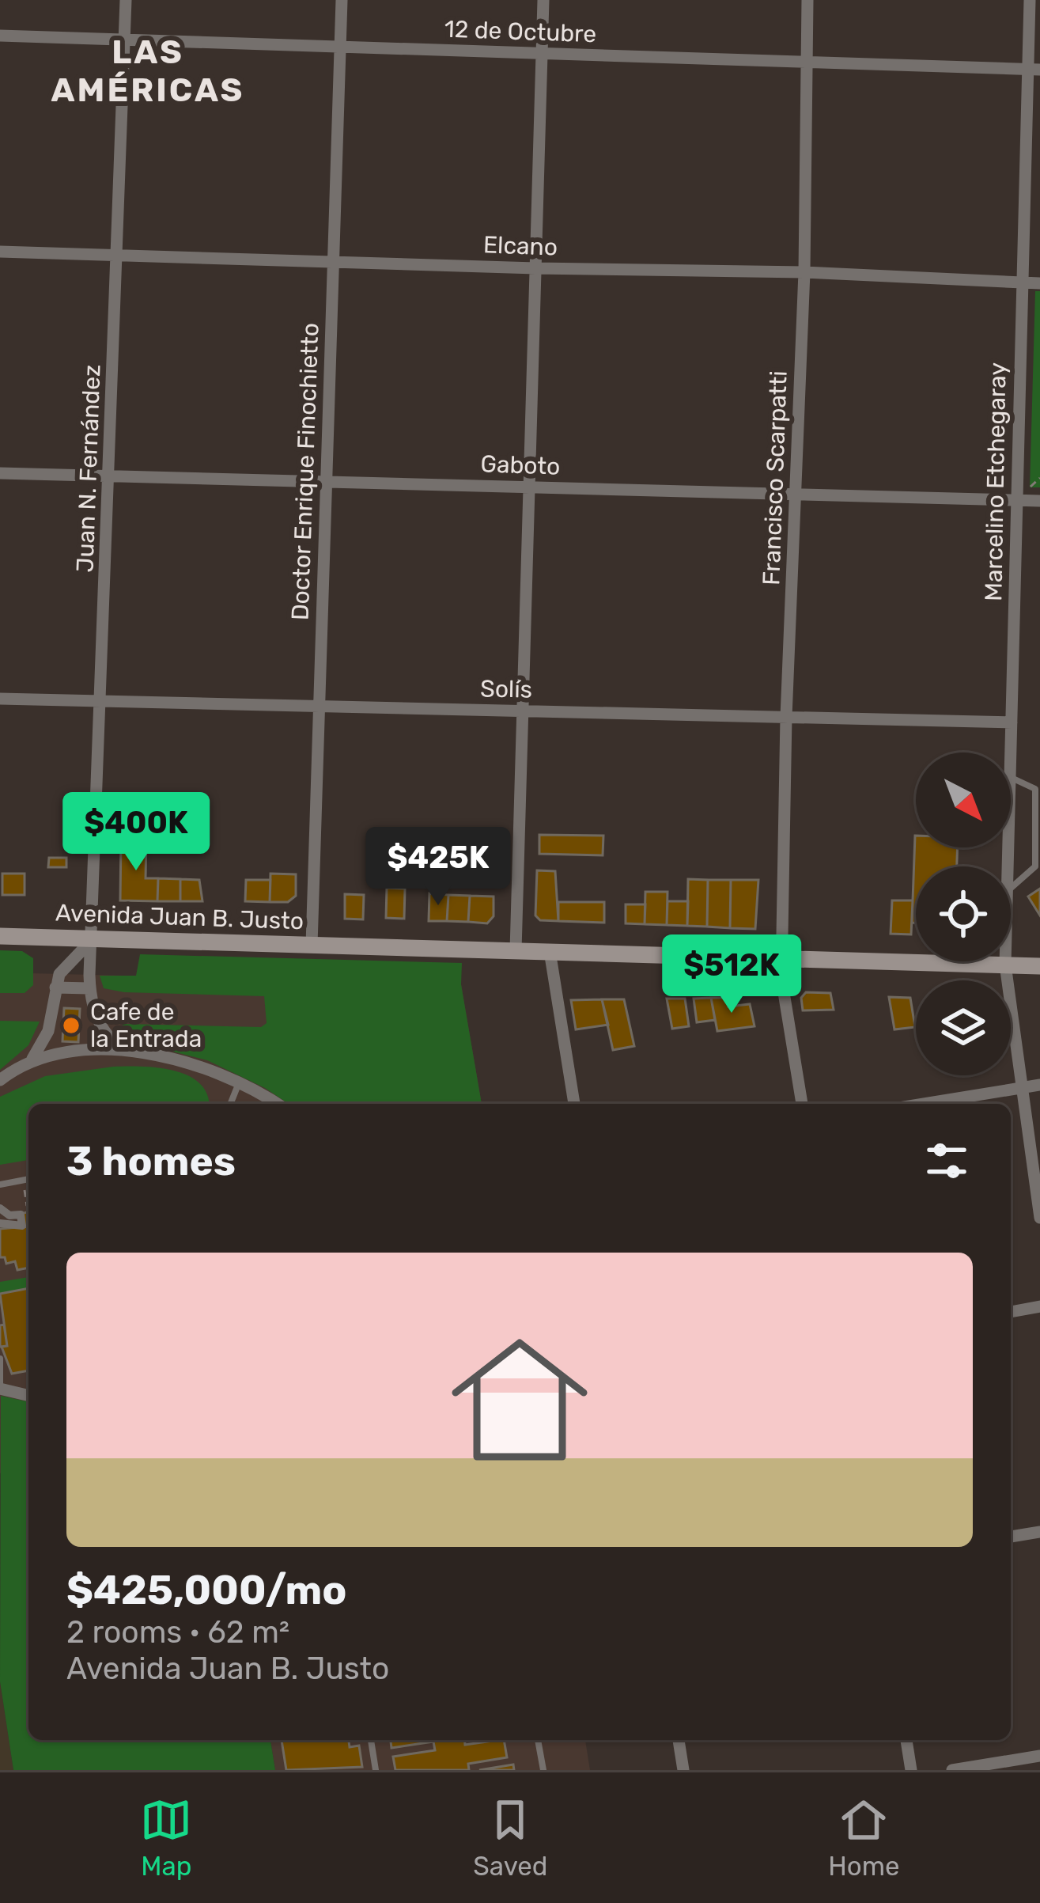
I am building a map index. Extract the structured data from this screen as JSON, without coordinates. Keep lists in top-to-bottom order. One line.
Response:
{"streets":{"main road":["Avenida Juan B. Justo"],"street":["12 de Octubre","Elcano","Gaboto","Juan N. Fernández","Doctor Enrique Finochietto","Francisco Scarpatti","Marcelino Etchegaray","Solís"]},"crossings":[["12 de Octubre","Juan N. Fernández"],["12 de Octubre","Doctor Enrique Finochietto"],["12 de Octubre","Francisco Scarpatti"],["12 de Octubre","Marcelino Etchegaray"],["Elcano","Juan N. Fernández"],["Elcano","Doctor Enrique Finochietto"],["Elcano","Francisco Scarpatti"],["Elcano","Marcelino Etchegaray"],["Gaboto","Juan N. Fernández"],["Gaboto","Doctor Enrique Finochietto"],["Gaboto","Francisco Scarpatti"],["Gaboto","Marcelino Etchegaray"],["Juan N. Fernández","Solís"],["Juan N. Fernández","Avenida Juan B. Justo"],["Doctor Enrique Finochietto","Solís"],["Doctor Enrique Finochietto","Avenida Juan B. Justo"],["Francisco Scarpatti","Solís"],["Francisco Scarpatti","Avenida Juan B. Justo"],["Marcelino Etchegaray","Solís"],["Marcelino Etchegaray","Avenida Juan B. Justo"]],"districts":["LAS AMÉRICAS"],"places":["Cafe de la Entrada"],"north":"bottom right","page":{"price":["$400K","$425K","$512K"],"heading":"3 homes","list":[{"name":"$425,000/mo","note":"2 rooms · 62 m² · Avenida Juan B. Justo"}],"tabs":["Map","Saved","Home"]}}
